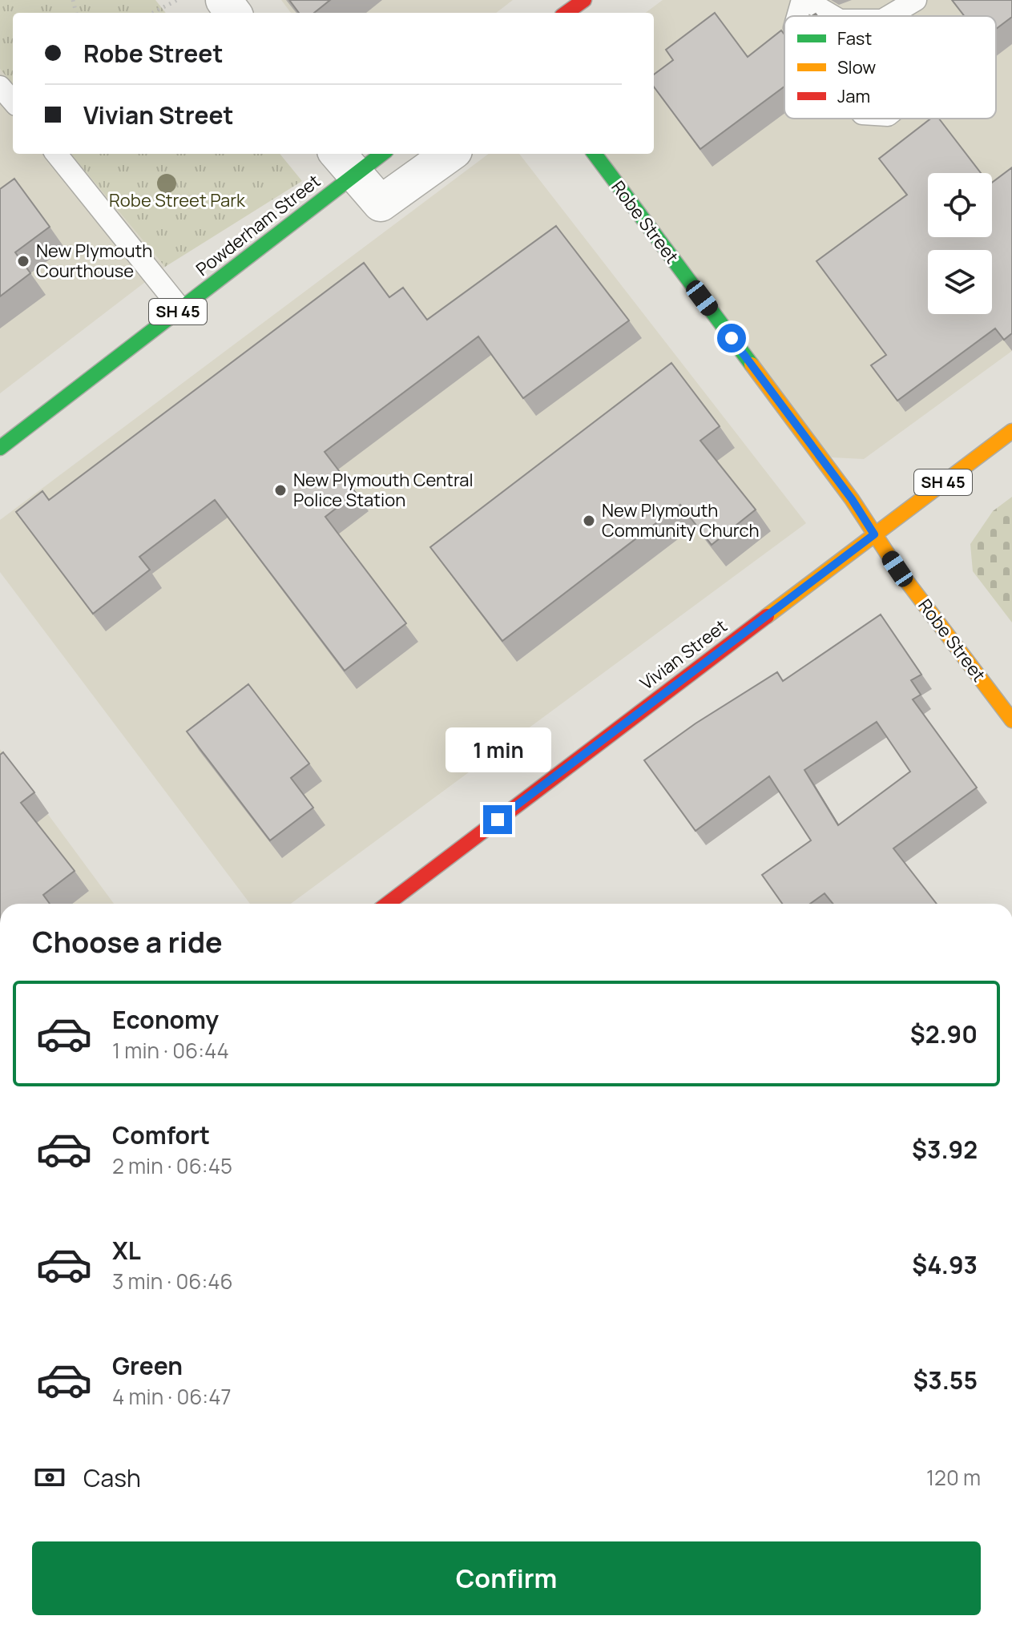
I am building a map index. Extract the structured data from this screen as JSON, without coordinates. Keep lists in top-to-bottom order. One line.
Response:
{"streets":{"main road":["Robe Street","Powderham Street","SH 45","Vivian Street"]},"crossings":[["Robe Street","Vivian Street"]],"parks":["Robe Street Park"],"places":["New Plymouth Courthouse","New Plymouth Central Police Station","New Plymouth Community Church"],"legend":["Fast","Slow","Jam"],"page":{"banner":["Robe Street","Vivian Street"],"bubble":"1 min","heading":"Choose a ride","list":[{"name":"Economy","note":"1 min · 06:44","value":"$2.90"},{"name":"Comfort","note":"2 min · 06:45","value":"$3.92"},{"name":"XL","note":"3 min · 06:46","value":"$4.93"},{"name":"Green","note":"4 min · 06:47","value":"$3.55"}],"pay":["Cash","120 m"],"buttons":"Confirm"}}
